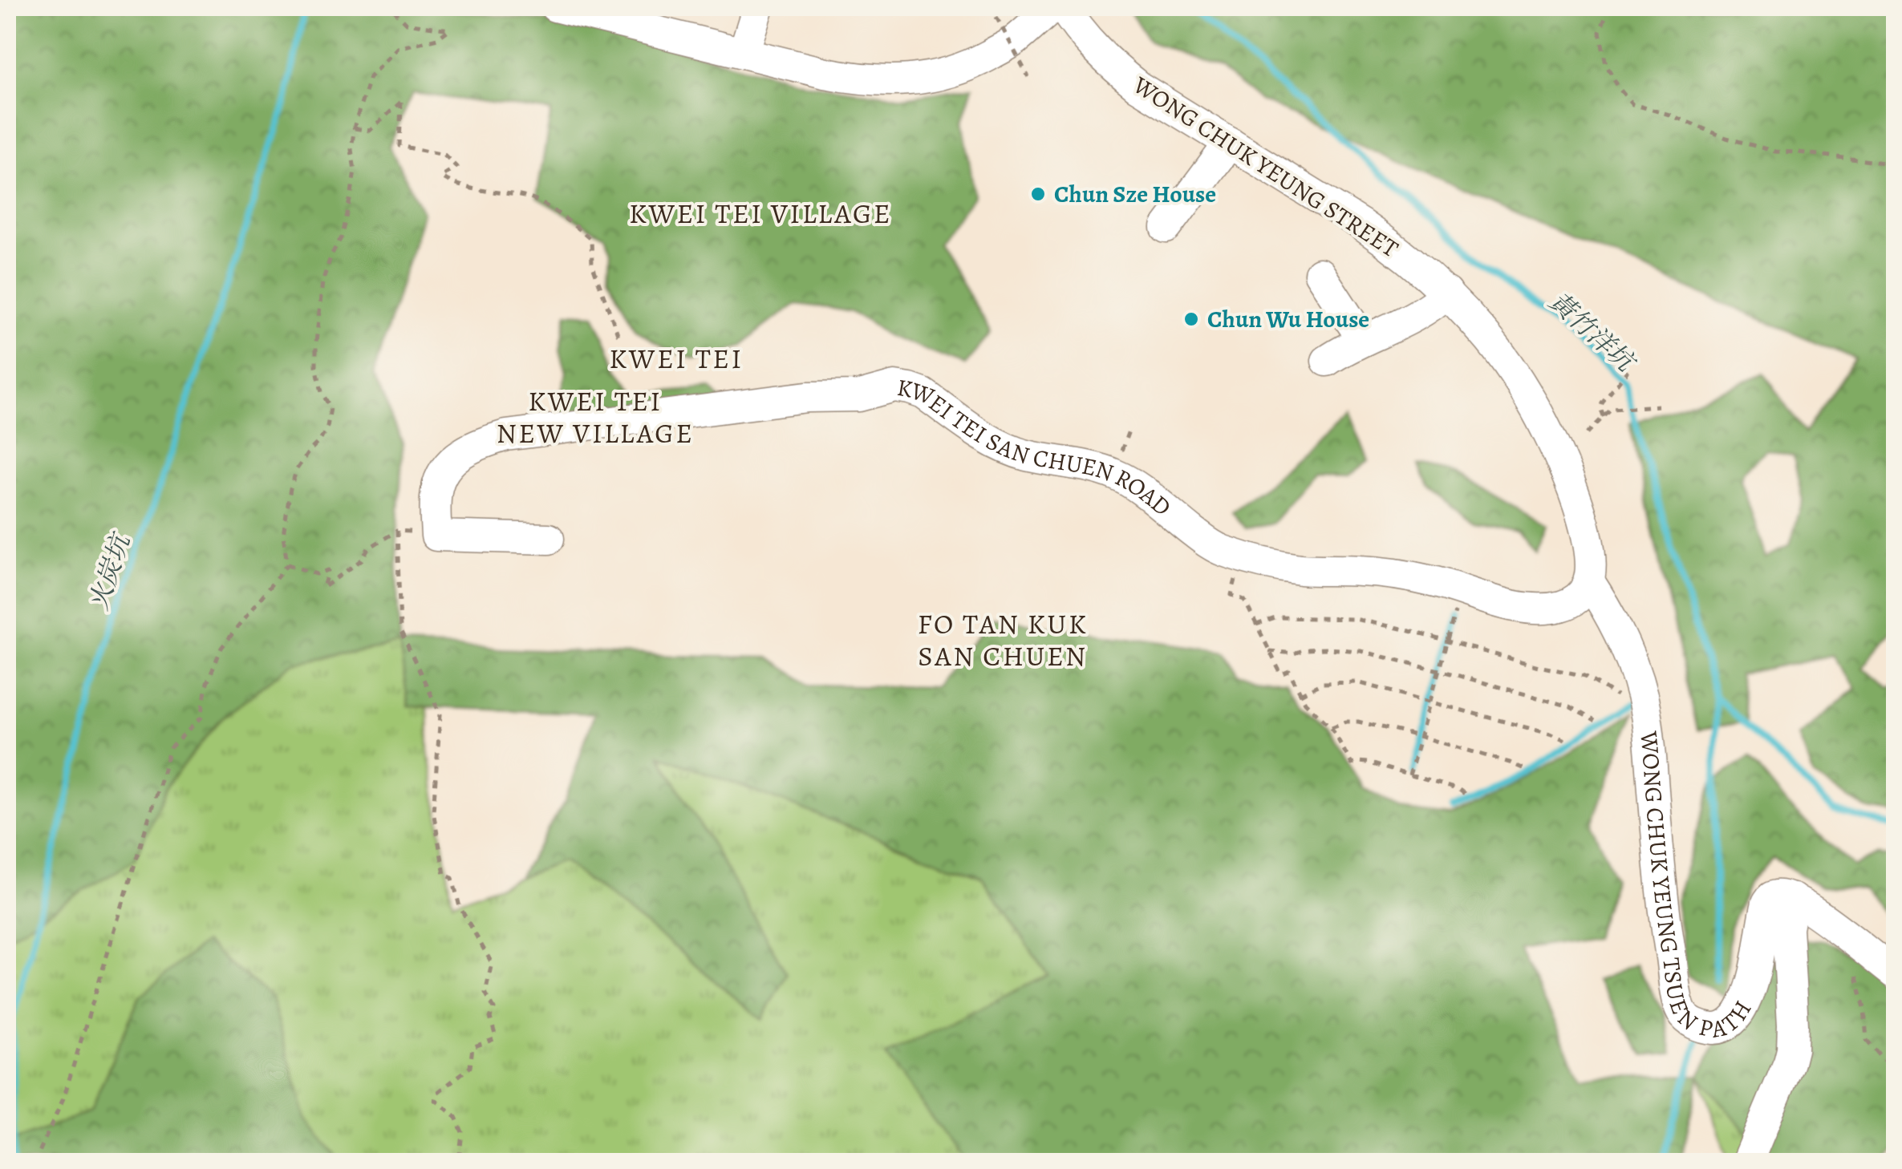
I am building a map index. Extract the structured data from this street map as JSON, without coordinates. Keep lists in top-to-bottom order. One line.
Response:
{"streets":{"street":["WONG CHUK YEUNG STREET","KWEI TEI SAN CHUEN ROAD","WONG CHUK YEUNG TSUEN PATH"]},"crossings":[["WONG CHUK YEUNG STREET","KWEI TEI SAN CHUEN ROAD"],["WONG CHUK YEUNG STREET","WONG CHUK YEUNG TSUEN PATH"],["KWEI TEI SAN CHUEN ROAD","WONG CHUK YEUNG TSUEN PATH"]],"districts":["KWEI TEI VILLAGE","KWEI TEI","KWEI TEI NEW VILLAGE","FO TAN KUK SAN CHUEN"],"water":["黃竹洋坑","火炭坑"],"places":["Chun Sze House","Chun Wu House"]}
